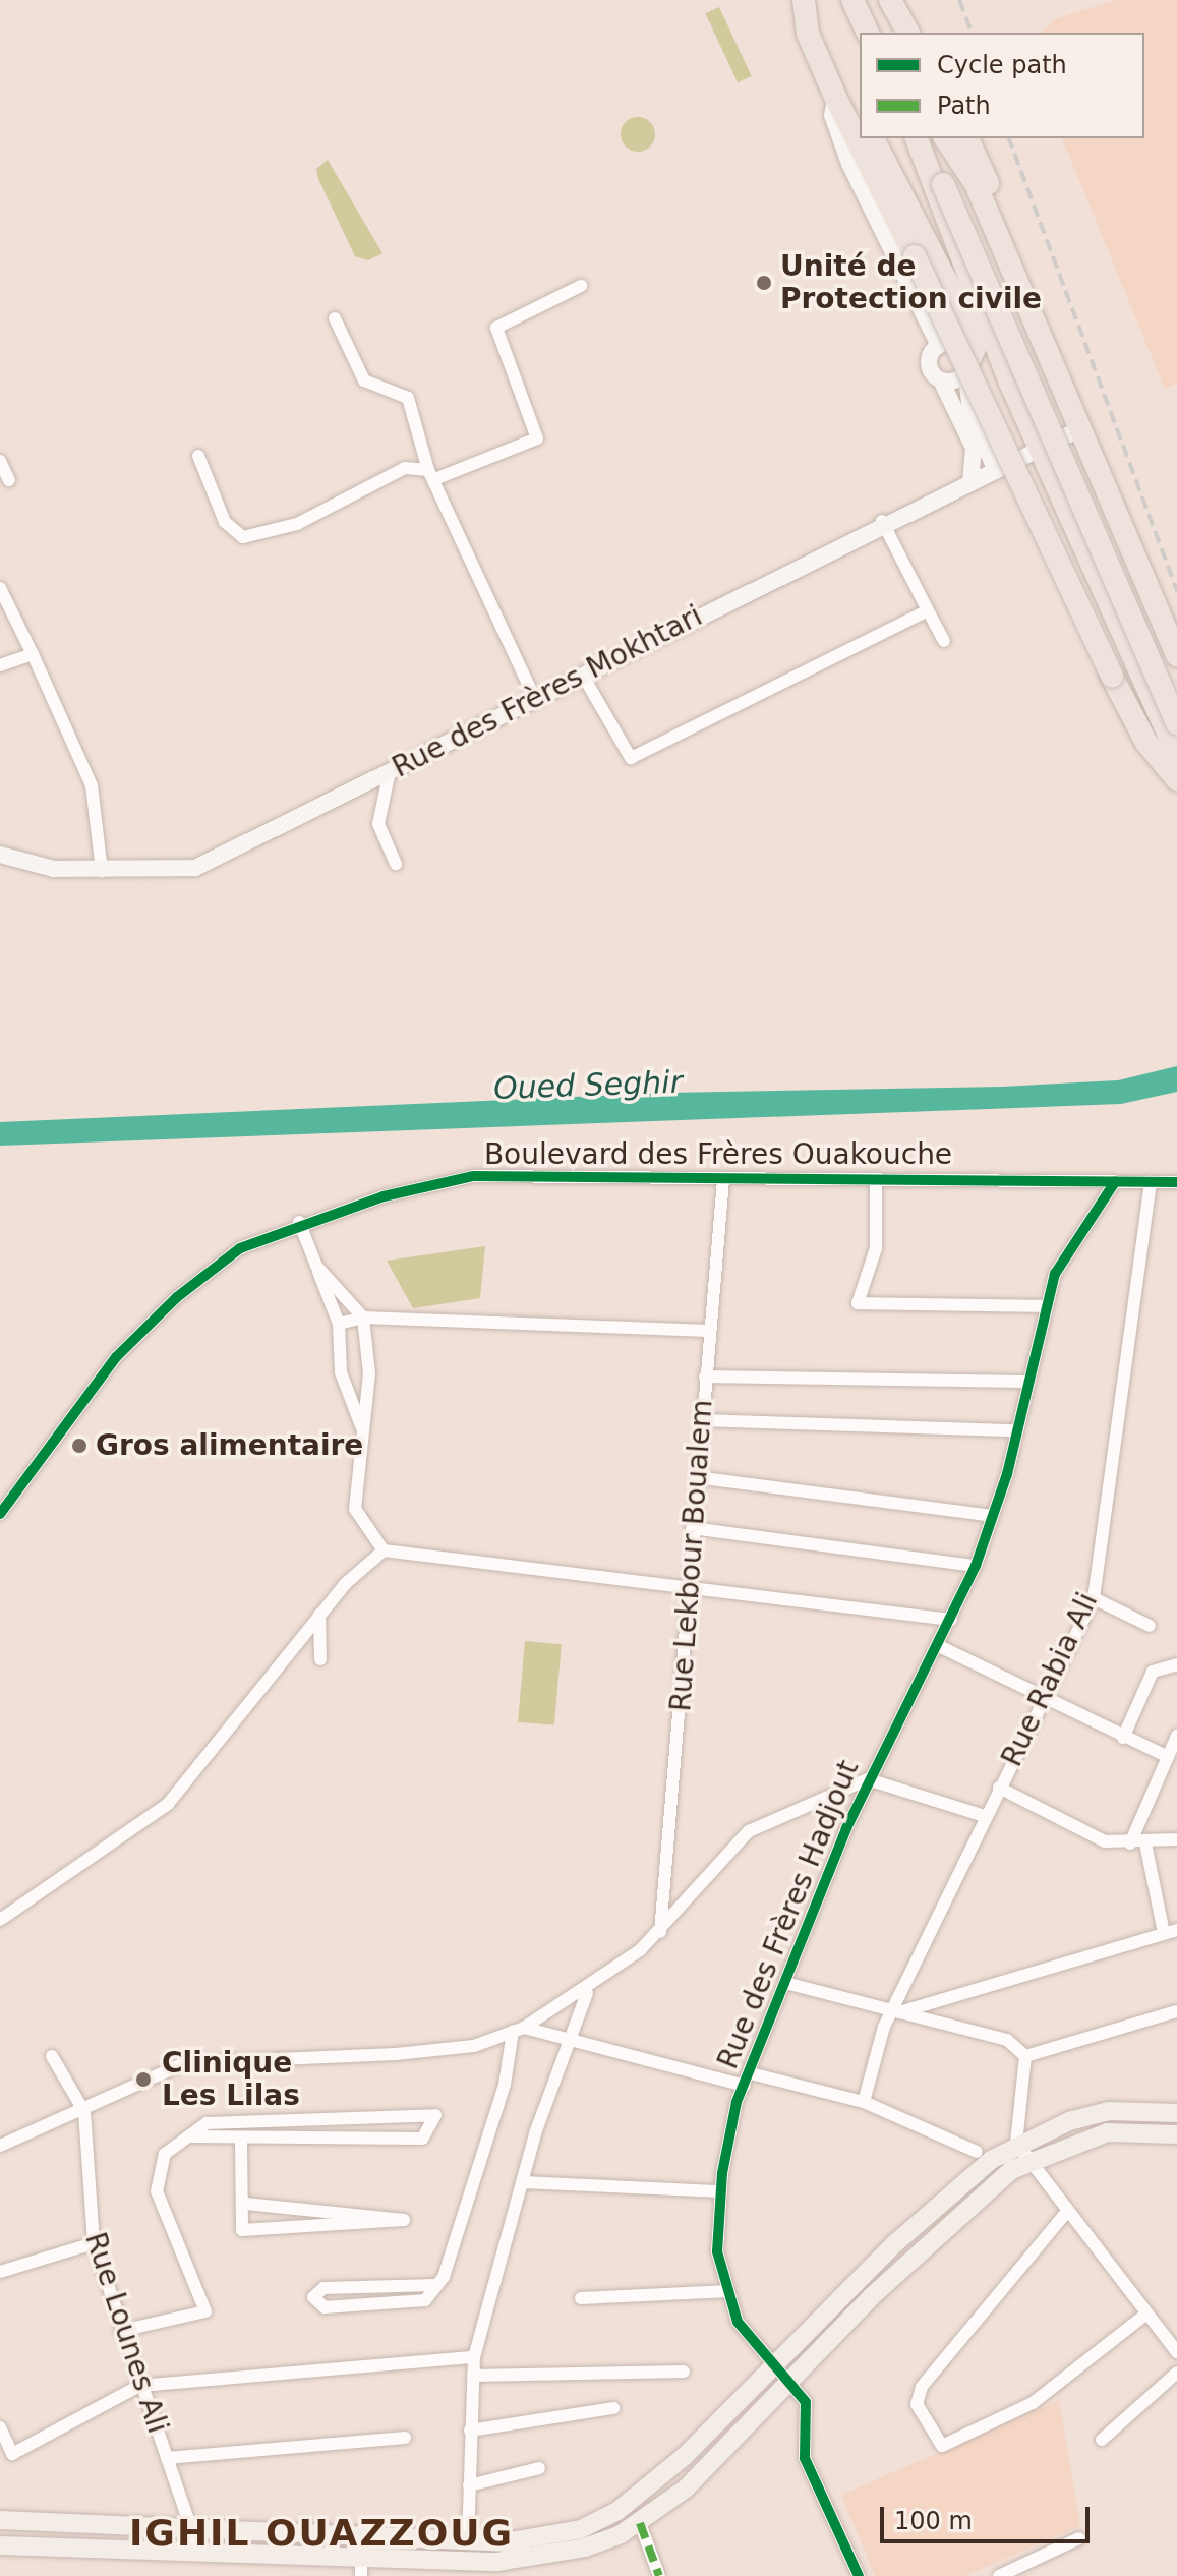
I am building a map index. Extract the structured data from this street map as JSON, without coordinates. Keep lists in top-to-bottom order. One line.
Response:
{"streets":{"street":["Rue des Frères Mokhtari","Boulevard des Frères Ouakouche","Rue Lekbour Boualem","Rue Rabia Ali","Rue des Frères Hadjout","Rue Lounes Ali"]},"crossings":[["Boulevard des Frères Ouakouche","Rue Lekbour Boualem"],["Boulevard des Frères Ouakouche","Rue Rabia Ali"],["Boulevard des Frères Ouakouche","Rue des Frères Hadjout"]],"districts":["IGHIL OUAZZOUG"],"water":["Oued Seghir"],"places":["Unité de Protection civile","Gros alimentaire","Clinique Les Lilas"],"legend":["Cycle path","Path"],"scale_bar":"100 m"}
